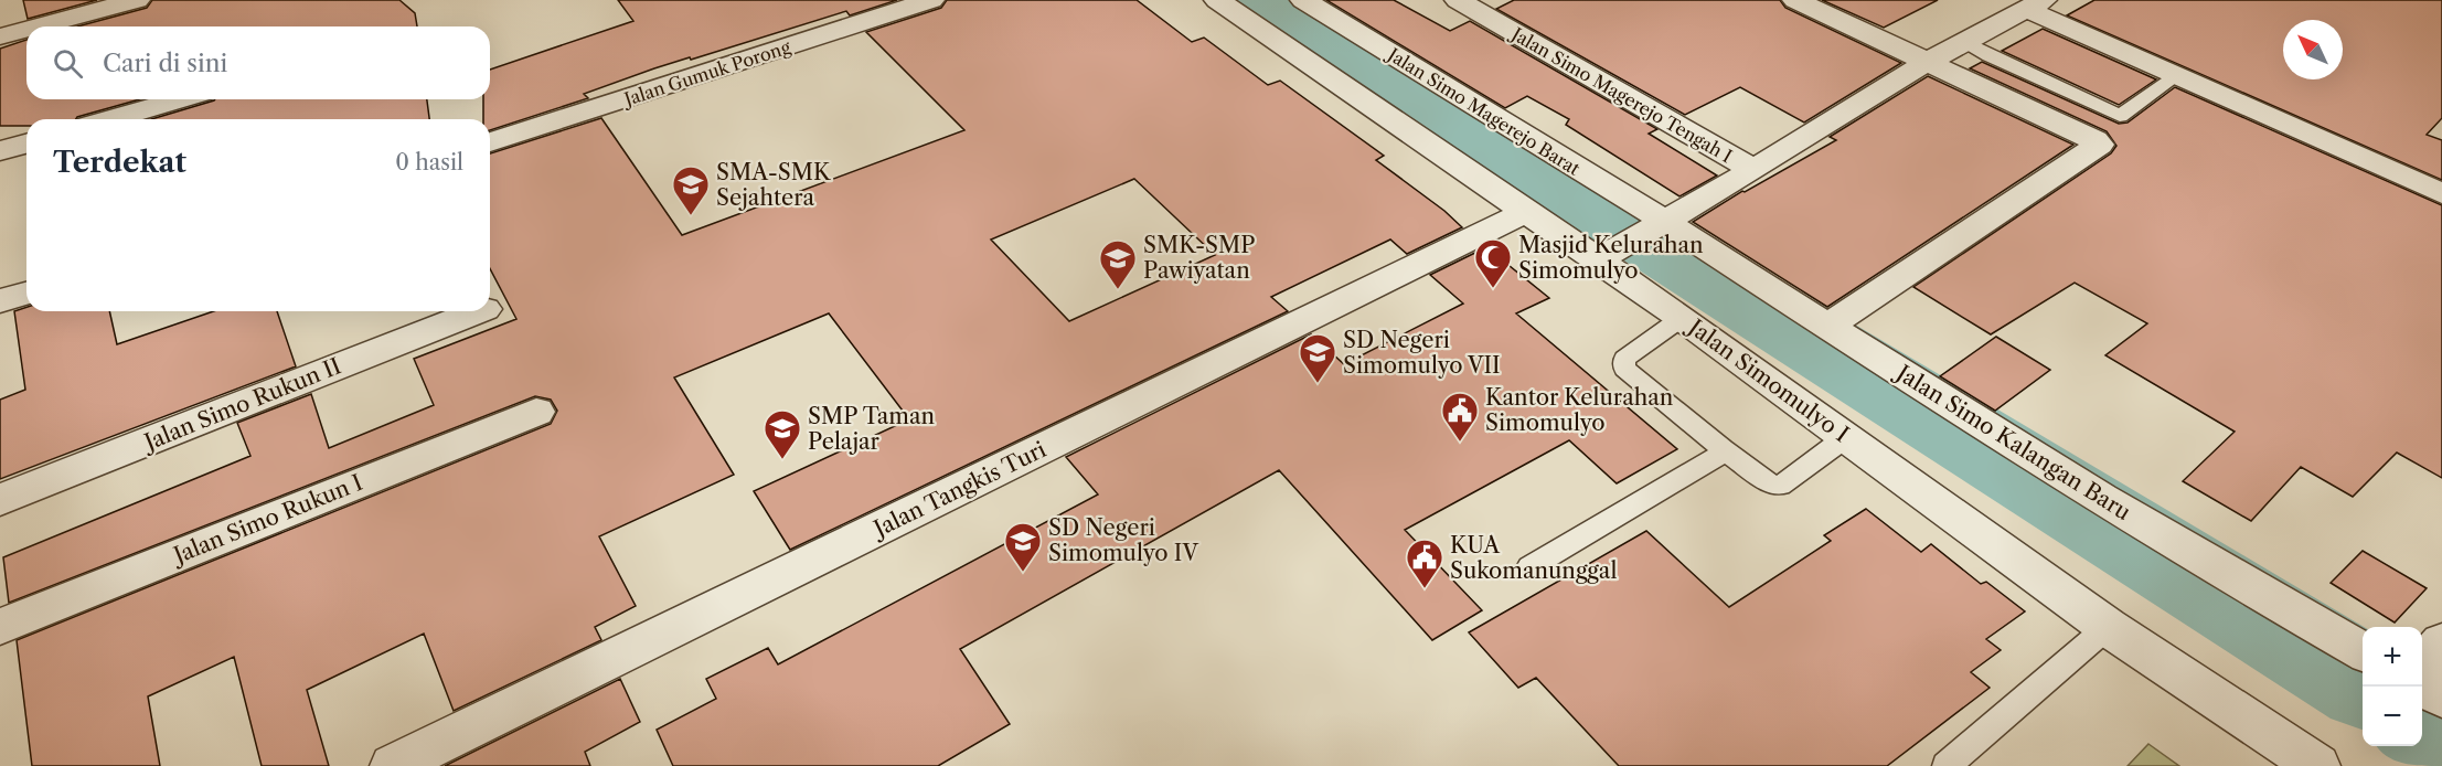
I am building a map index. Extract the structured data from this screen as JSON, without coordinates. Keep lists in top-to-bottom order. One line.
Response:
{"streets":{"street":["Jalan Gumuk Porong","Jalan Simo Magerejo Tengah I","Jalan Simo Magerejo Barat","Jalan Simomulyo I","Jalan Simo Rukun II","Jalan Simo Kalangan Baru","Jalan Tangkis Turi","Jalan Simo Rukun I"]},"crossings":[["Jalan Simo Magerejo Barat","Jalan Simo Kalangan Baru"],["Jalan Simomulyo I","Jalan Tangkis Turi"]],"places":{"school or university":["SMA-SMK Sejahtera","SMK-SMP Pawiyatan","SD Negeri Simomulyo VII","SMP Taman Pelajar","SD Negeri Simomulyo IV"],"mosque":["Masjid Kelurahan Simomulyo"],"public building":["Kantor Kelurahan Simomulyo","KUA Sukomanunggal"]},"north":"top left","page":{"search":"Cari di sini","heading":["Terdekat","0 hasil"],"map_buttons":["+","−"]}}
